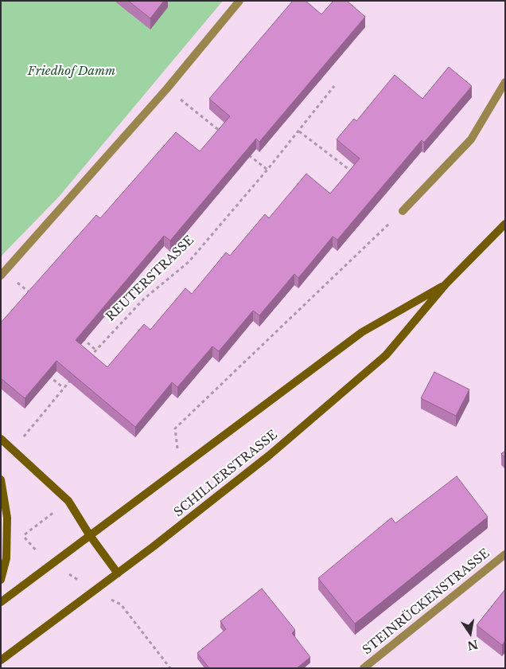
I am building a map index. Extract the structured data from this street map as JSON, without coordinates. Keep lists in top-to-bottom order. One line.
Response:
{"streets":{"main road":["SCHILLERSTRASSE"],"street":["STEINRÜCKENSTRASSE"],"path":["REUTERSTRASSE"]},"parks":["Friedhof Damm"],"north":"bottom"}
